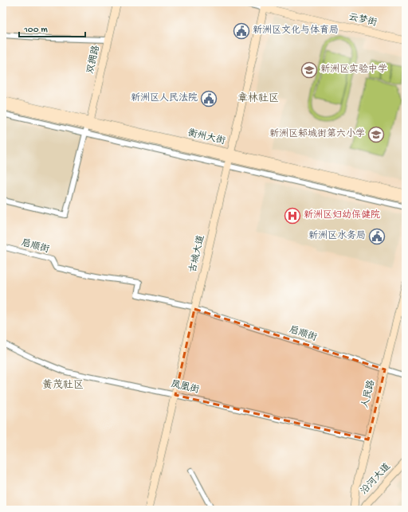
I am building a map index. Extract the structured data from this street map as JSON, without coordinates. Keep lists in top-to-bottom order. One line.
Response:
{"streets":{"street":["云梦街","双拥路","衡州大街","启顺街","古城大道","凤凰街","人民路","沿河大道"]},"crossings":[["云梦街","古城大道"],["双拥路","衡州大街"],["衡州大街","古城大道"],["启顺街","古城大道"],["启顺街","人民路"],["古城大道","凤凰街"],["凤凰街","人民路"]],"districts":["章林社区","黄茂社区"],"places":{"public building":["新洲区文化与体育局","新洲区人民法院","新洲区水务局"],"school or university":["新洲区实验中学","新洲区邾城街第六小学"],"hospital":["新洲区妇幼保健院"]},"scale_bar":"100 m"}
